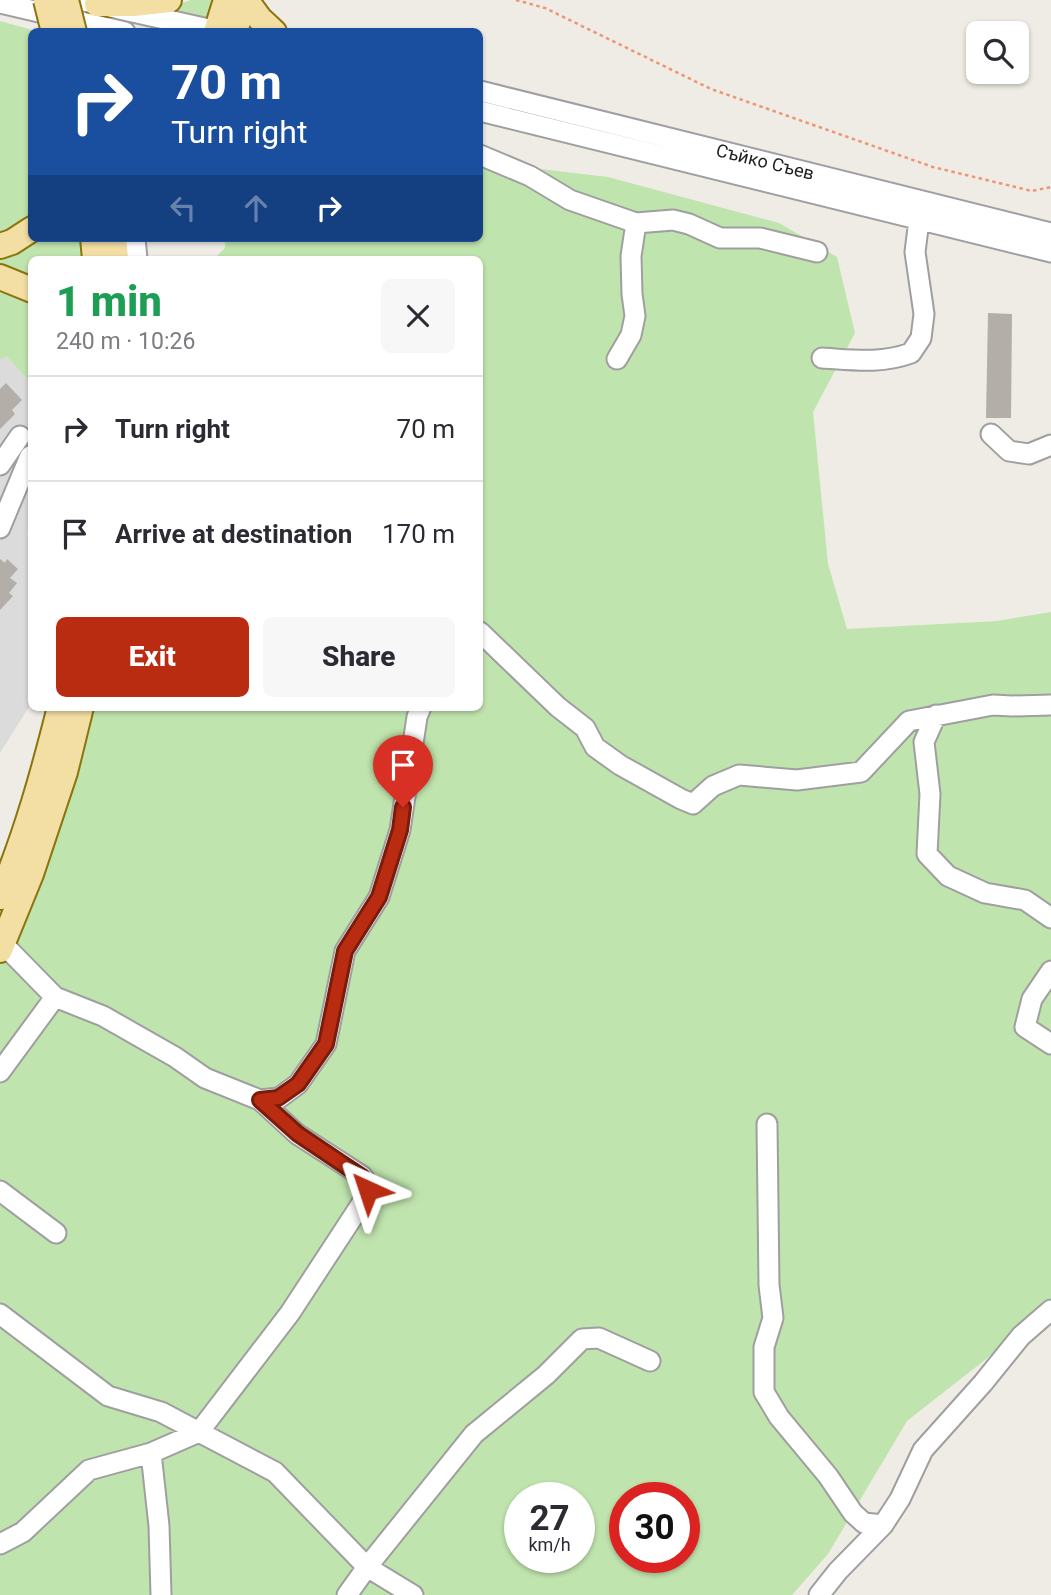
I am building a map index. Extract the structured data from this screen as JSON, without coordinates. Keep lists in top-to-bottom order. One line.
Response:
{"streets":{"street":["Съйко Съев"]},"page":{"turn":["70 m","Turn right"],"heading":["1 min","240 m · 10:26"],"list":[{"name":"Turn right","value":"70 m"},{"name":"Arrive at destination","value":"170 m"}],"buttons":["Exit","Share"],"speed":"27 km/h","limit":"30"}}
